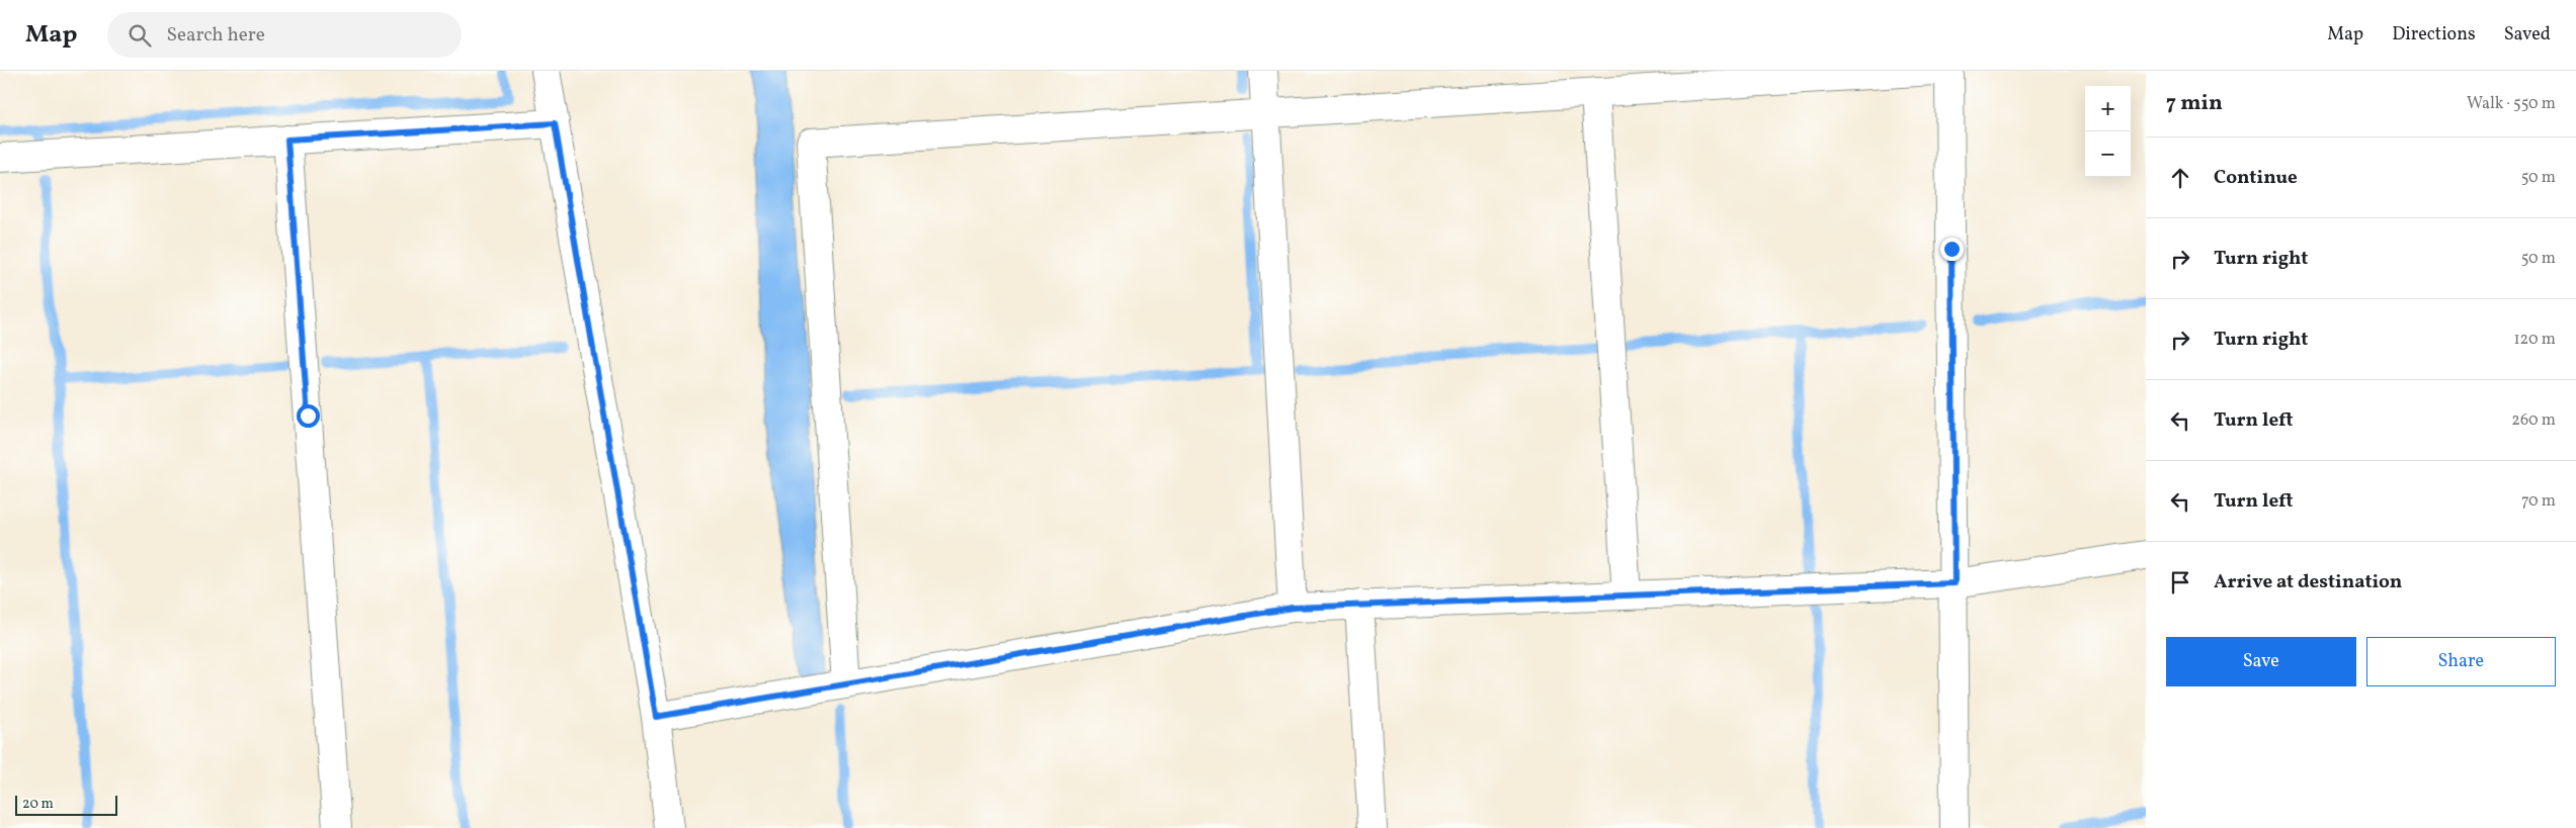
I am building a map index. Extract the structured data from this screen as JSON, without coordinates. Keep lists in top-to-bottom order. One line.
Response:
{"scale_bar":"20 m","page":{"header":"Map","search":"Search here","nav":["Map","Directions","Saved"],"heading":["7 min","Walk · 550 m"],"map_buttons":["+","−"],"list":[["Continue","50 m"],["Turn right","50 m"],["Turn right","120 m"],["Turn left","260 m"],["Turn left","70 m"],"Arrive at destination"],"buttons":["Save","Share"],"scale":"20 m"}}
